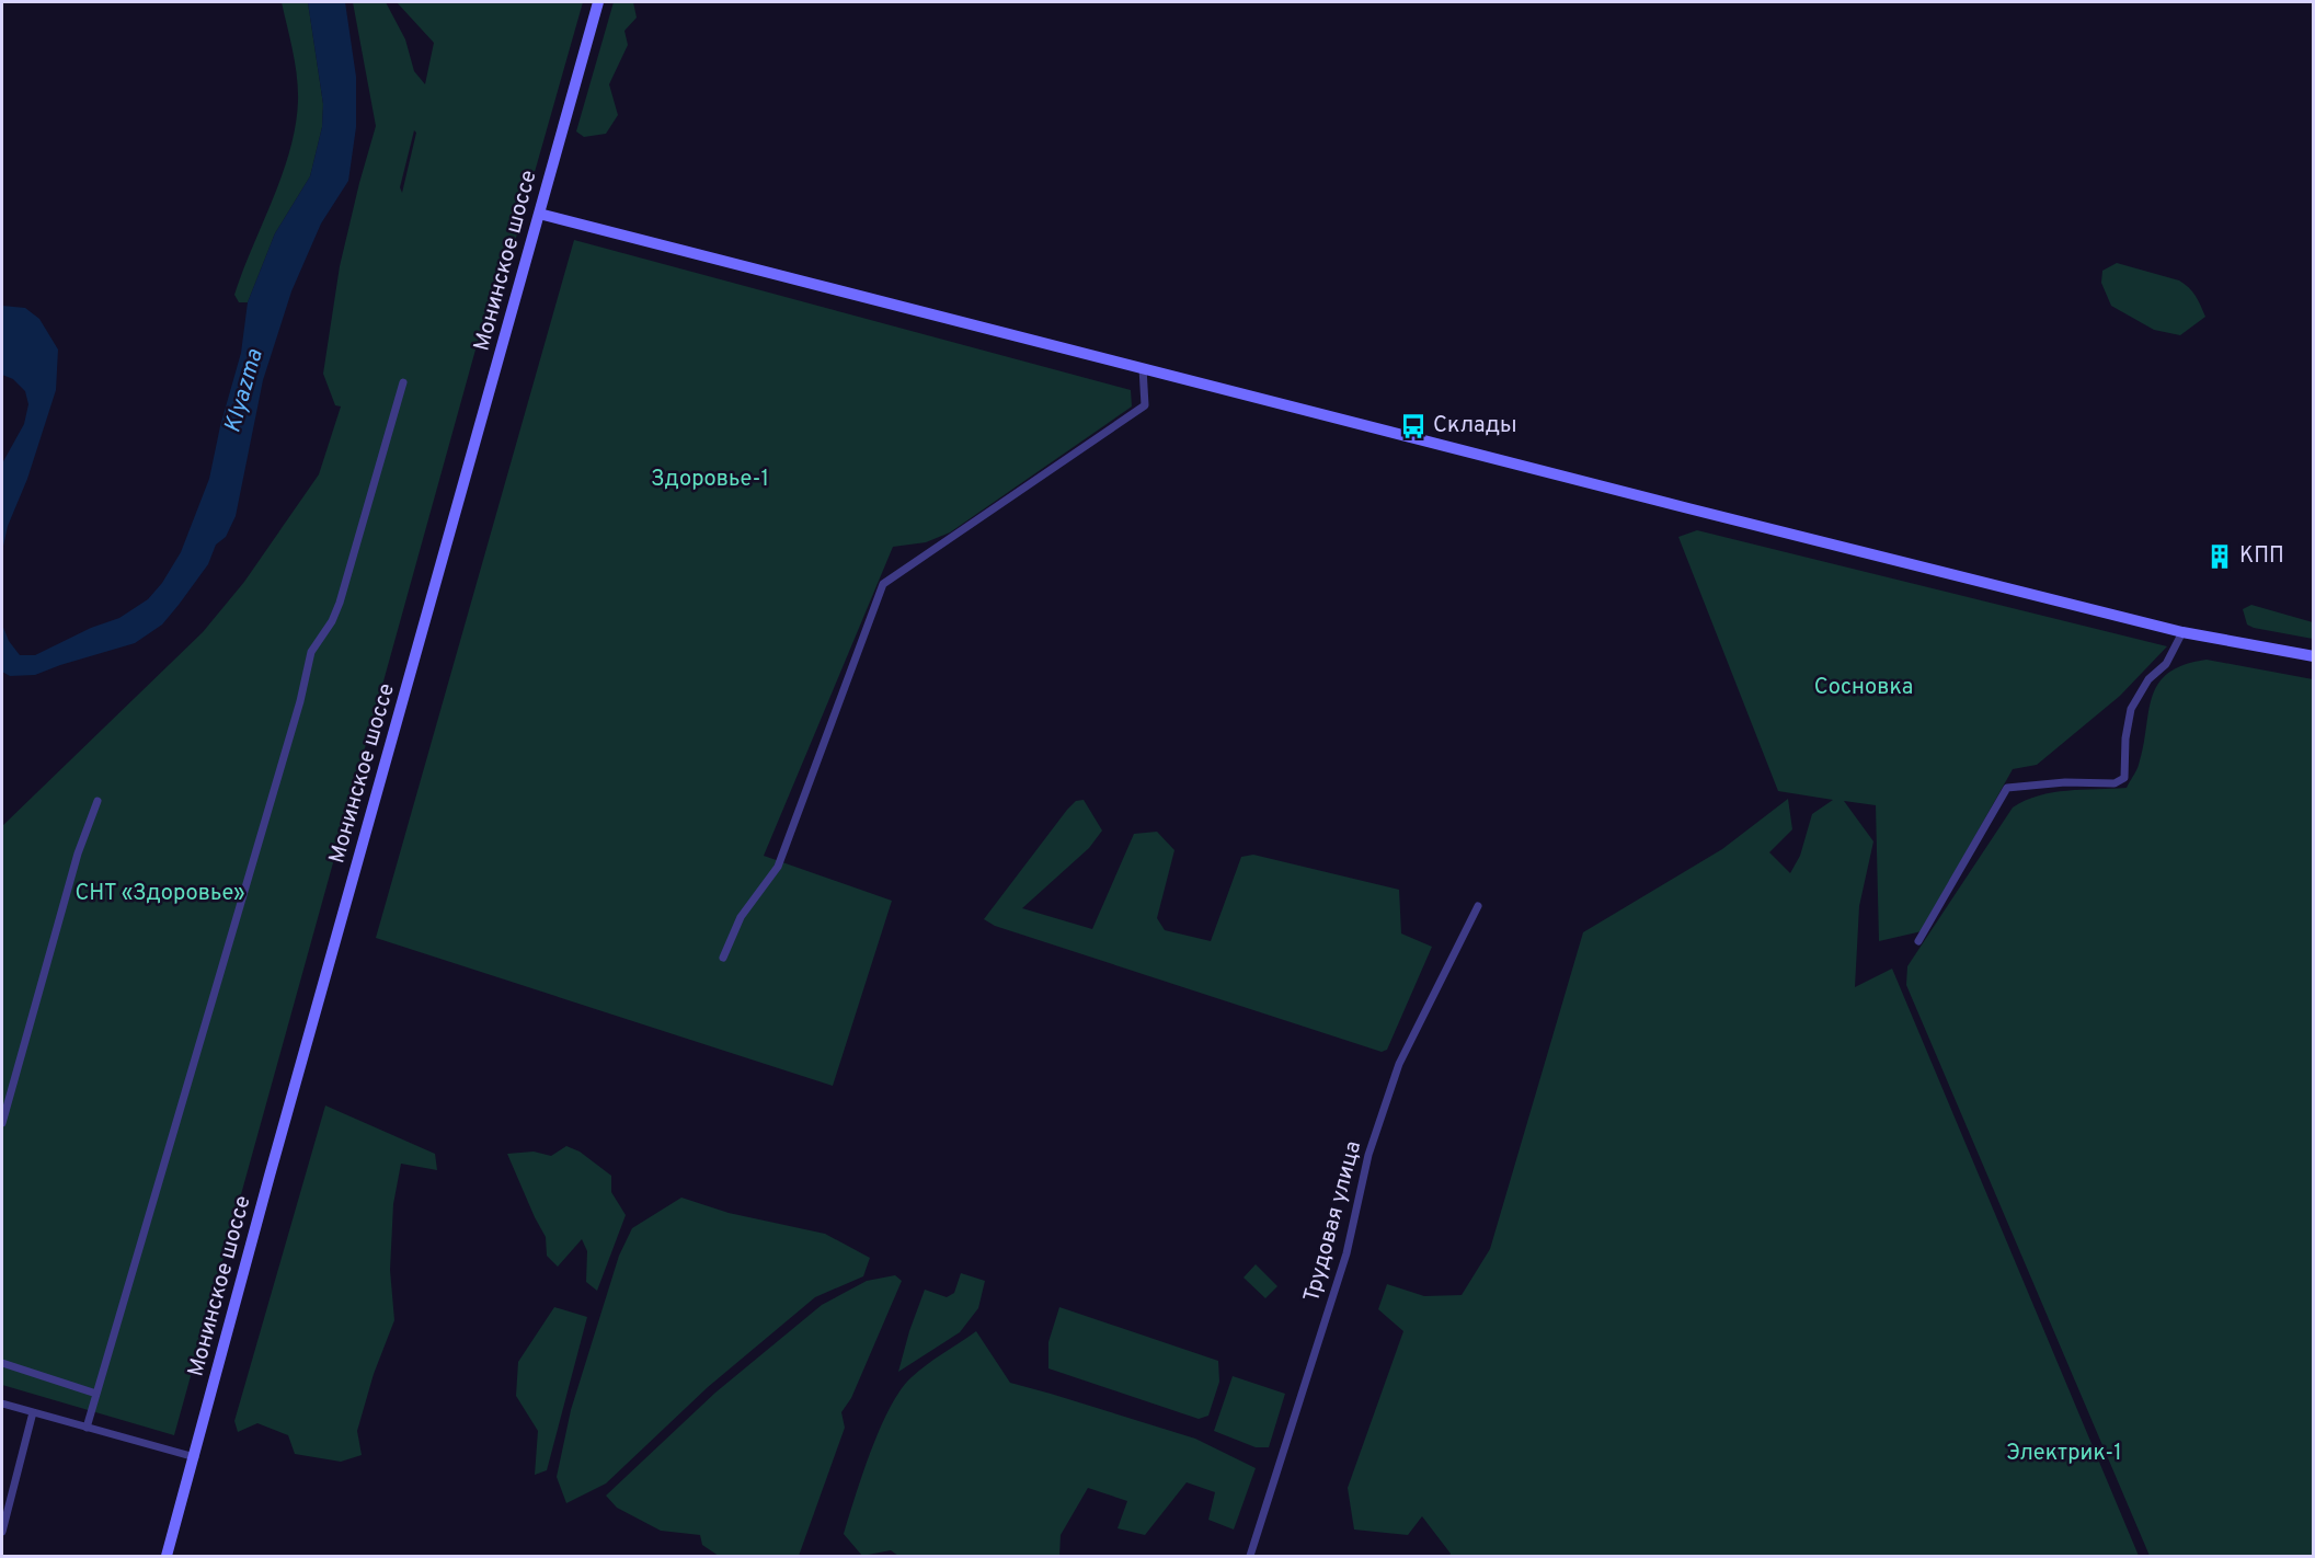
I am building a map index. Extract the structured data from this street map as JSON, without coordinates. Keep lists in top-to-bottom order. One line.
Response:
{"streets":{"main road":["Монинское шоссе"],"street":["Трудовая улица"]},"water":["Klyazma"],"parks":["Здоровье-1","Сосновка","СНТ «Здоровье»","Электрик-1"],"places":{"bus stop":["Склады"],"building":["КПП"]}}
